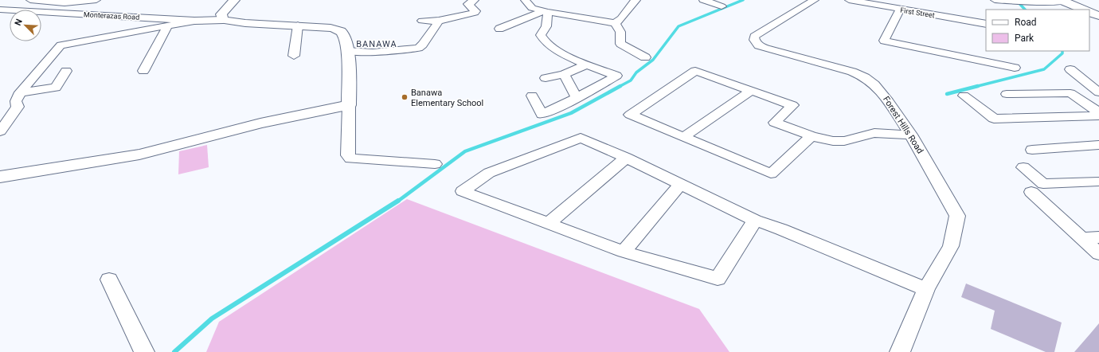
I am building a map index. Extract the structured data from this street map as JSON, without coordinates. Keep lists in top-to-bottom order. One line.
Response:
{"streets":{"street":["First Street","Monterazas Road","Forest Hills Road"]},"districts":["BANAWA"],"places":["Banawa Elementary School"],"legend":["Road","Park"],"north":"top left"}
